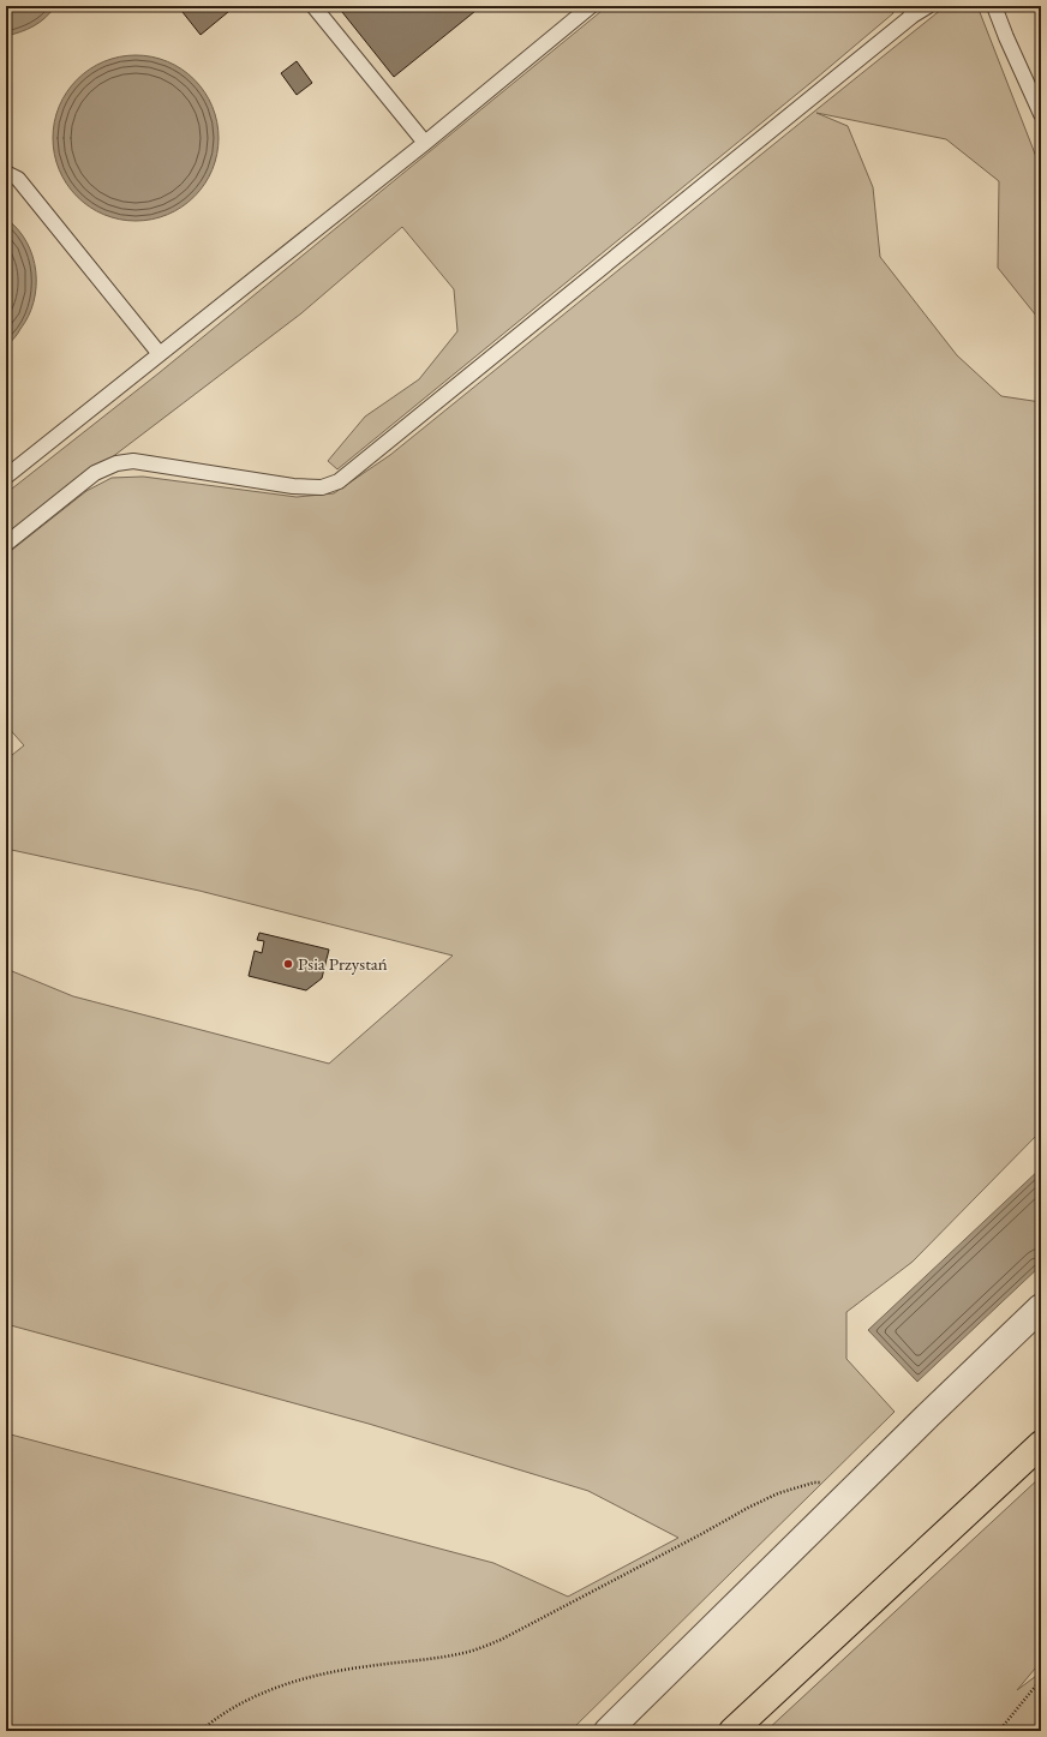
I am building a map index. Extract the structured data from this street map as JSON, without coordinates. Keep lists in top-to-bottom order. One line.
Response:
{"places":["Psia Przystań"]}
